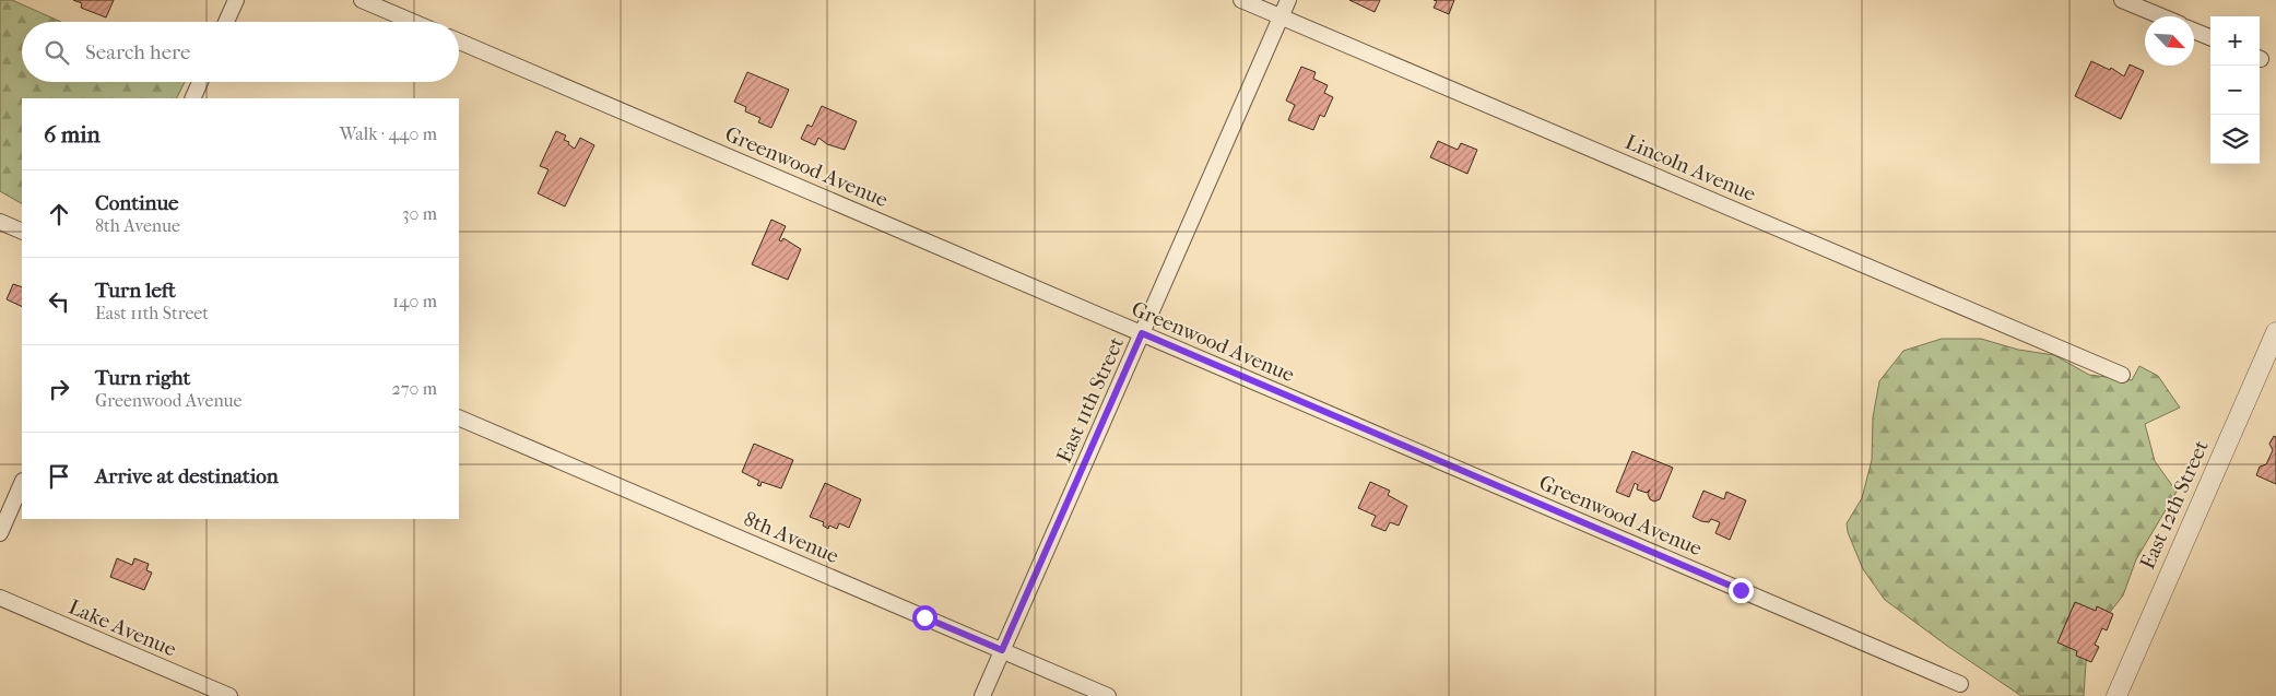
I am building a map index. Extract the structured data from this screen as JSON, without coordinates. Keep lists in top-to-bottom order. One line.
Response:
{"streets":{"street":["Greenwood Avenue","Lincoln Avenue","East 11th Street","East 12th Street","8th Avenue","Lake Avenue"]},"crossings":[["Greenwood Avenue","East 11th Street"],["Lincoln Avenue","East 11th Street"],["East 11th Street","8th Avenue"]],"north":"bottom right","page":{"map_buttons":["+","−"],"search":"Search here","heading":["6 min","Walk · 440 m"],"list":[["Continue","8th Avenue","30 m"],["Turn left","East 11th Street","140 m"],["Turn right","Greenwood Avenue","270 m"],"Arrive at destination"]}}
